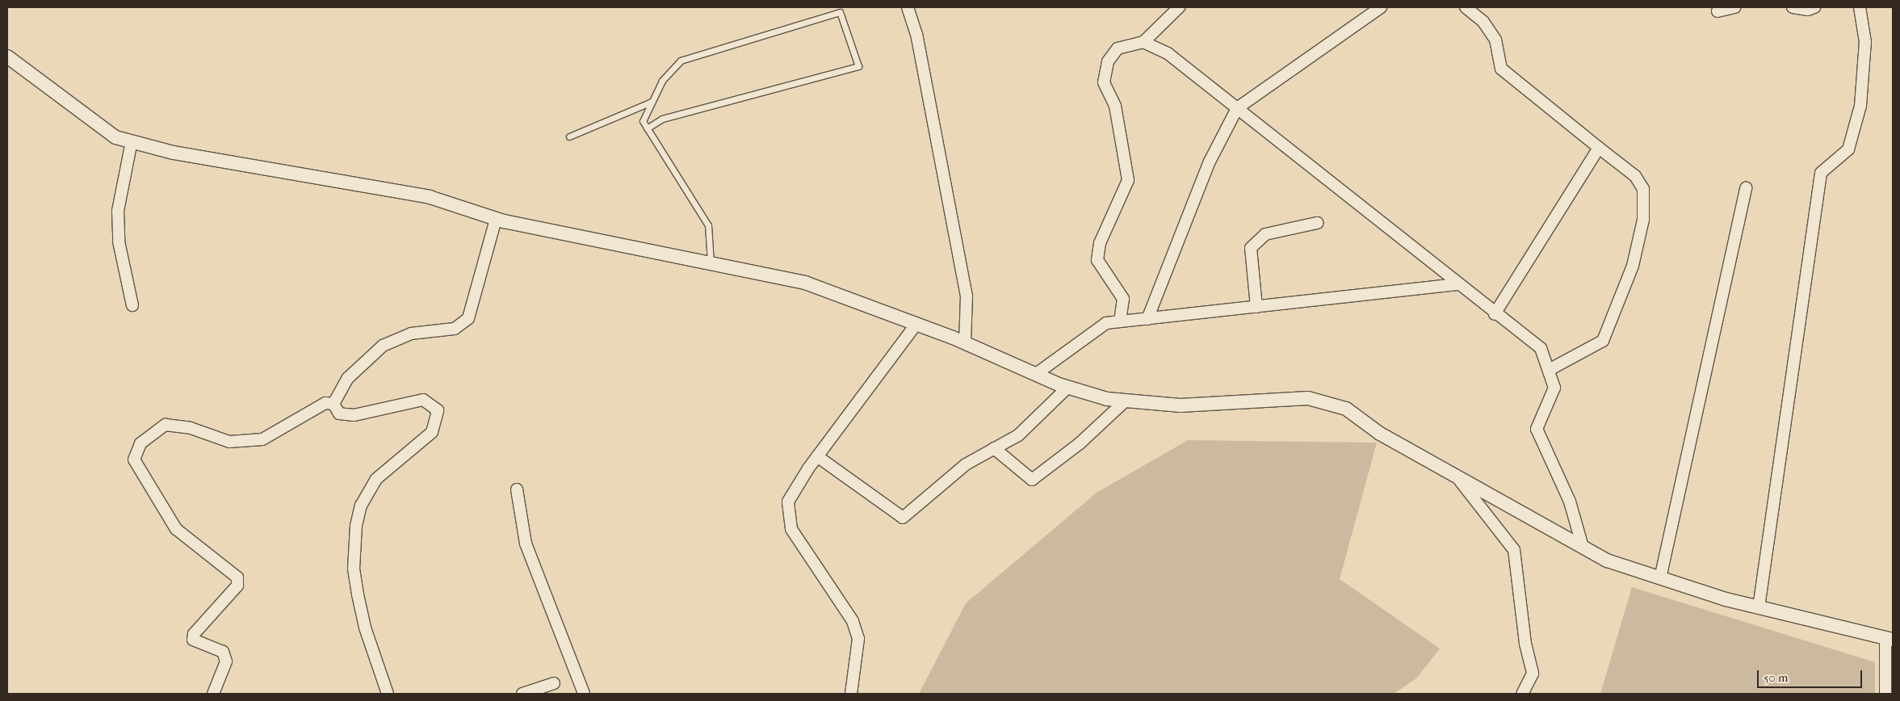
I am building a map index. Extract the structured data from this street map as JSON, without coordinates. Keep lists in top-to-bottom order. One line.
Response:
{"scale_bar":"50 m"}
